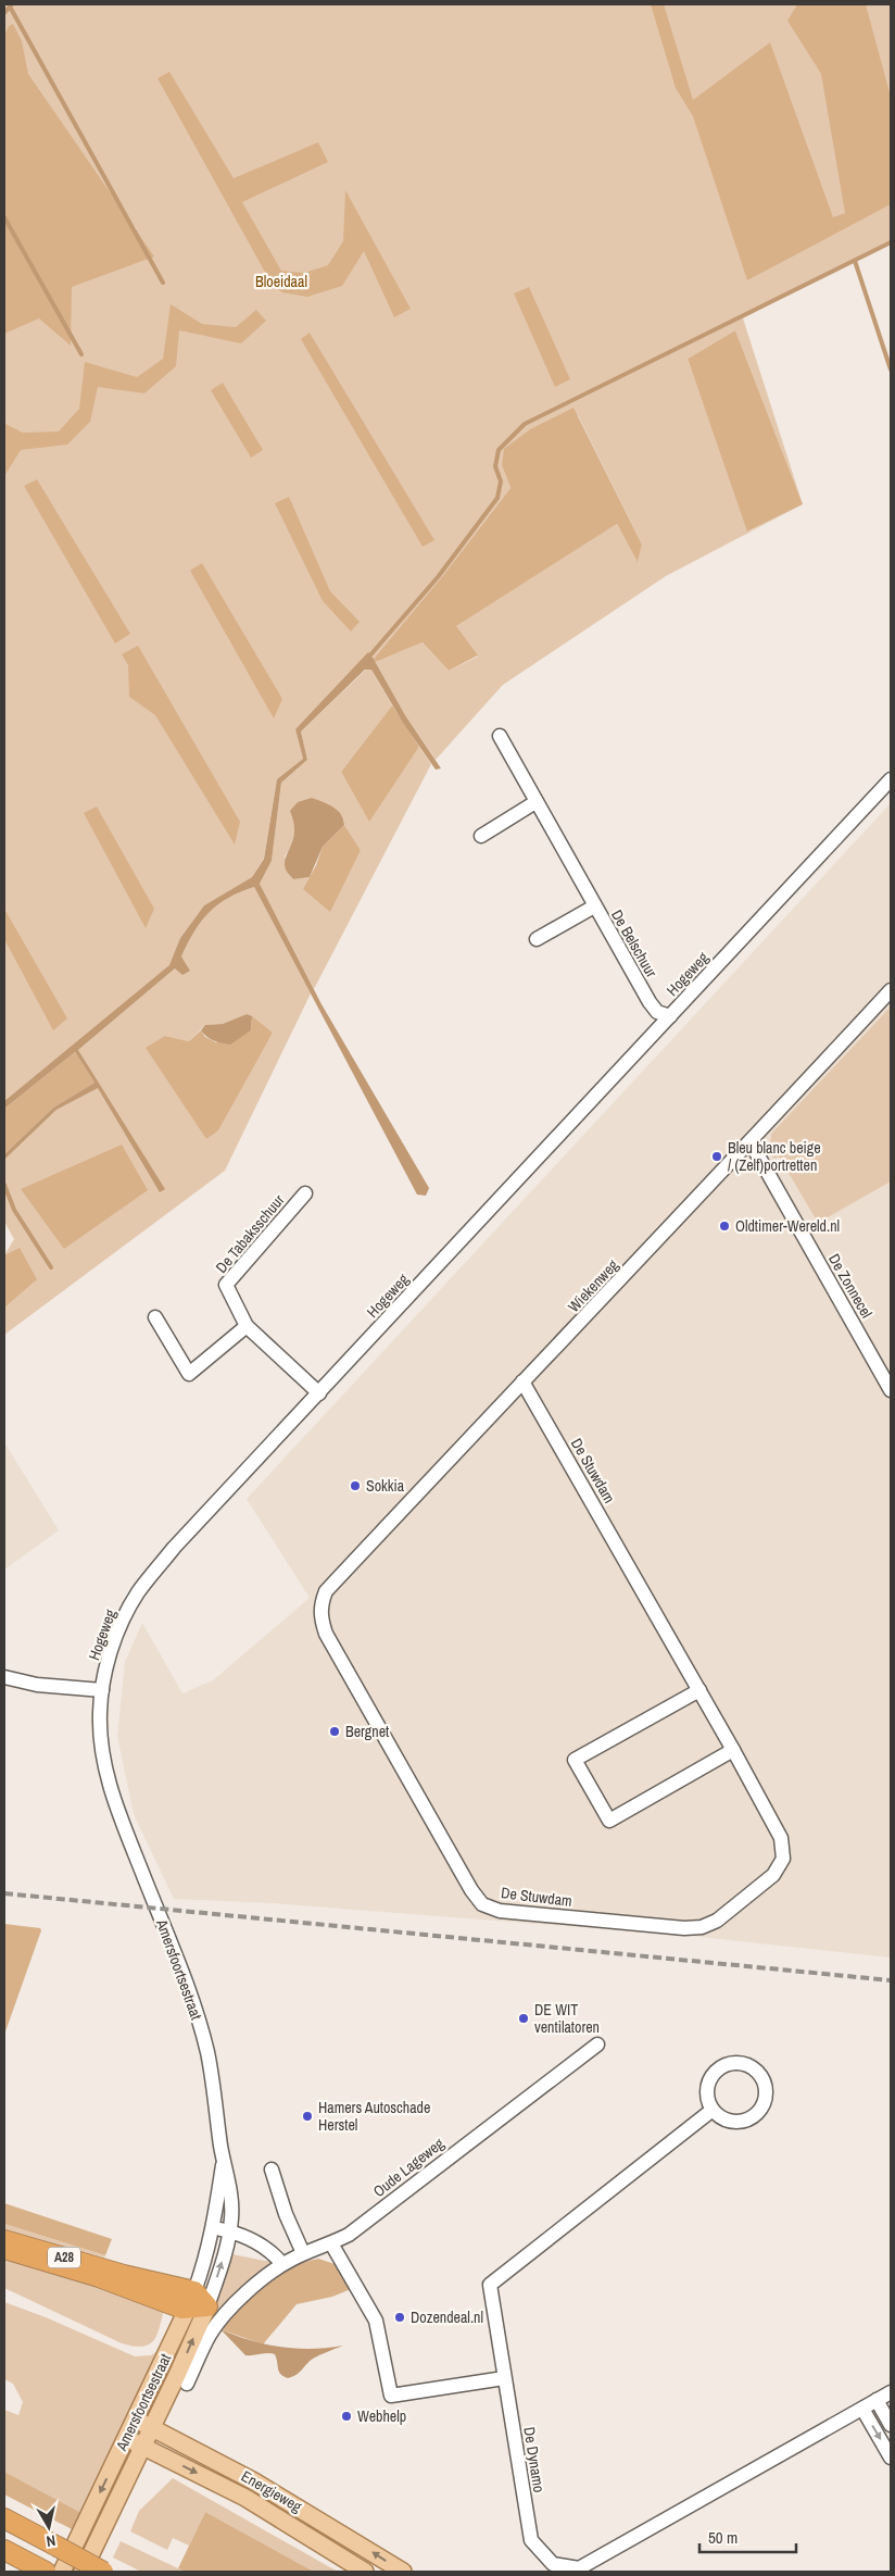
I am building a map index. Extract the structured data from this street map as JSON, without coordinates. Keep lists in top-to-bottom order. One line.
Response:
{"streets":{"highway":["A28"],"main road":["Amersfoortsestraat","Energieweg"],"street":["De Belschuur","Hogeweg","De Tabaksschuur","Wiekenweg","De Zonnecel","De Stuwdam","Oude Lageweg","De Dynamo"]},"crossings":[["De Belschuur","Hogeweg"],["Hogeweg","De Tabaksschuur"],["Hogeweg","Amersfoortsestraat"],["Wiekenweg","De Zonnecel"],["Wiekenweg","De Stuwdam"],["Amersfoortsestraat","Oude Lageweg"],["Amersfoortsestraat","A28"],["Amersfoortsestraat","Energieweg"]],"parks":["Bloeidaal"],"places":["Bleu blanc beige / (Zelf)portretten","Oldtimer-Wereld.nl","Sokkia","Bergnet","DE WIT ventilatoren","Hamers Autoschade Herstel","Dozendeal.nl","Webhelp"],"scale_bar":"50 m","north":"bottom"}
